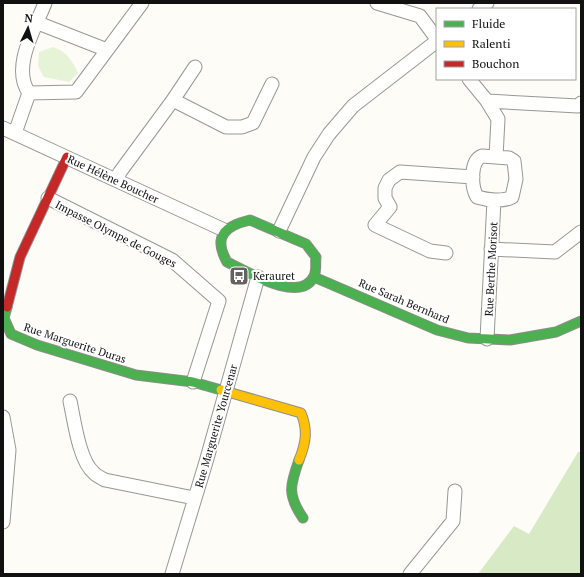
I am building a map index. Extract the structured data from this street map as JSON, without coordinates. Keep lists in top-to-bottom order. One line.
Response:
{"streets":{"street":["Rue Hélène Boucher","Impasse Olympe de Gouges","Rue Berthe Morisot","Rue Sarah Bernhard","Rue Marguerite Duras","Rue Marguerite Yourcenar"]},"crossings":[["Rue Hélène Boucher","Rue Marguerite Duras"],["Impasse Olympe de Gouges","Rue Marguerite Duras"],["Rue Berthe Morisot","Rue Sarah Bernhard"],["Rue Marguerite Duras","Rue Marguerite Yourcenar"]],"places":{"bus stop":["Kerauret"]},"legend":["Fluide","Ralenti","Bouchon"],"north":"top"}
